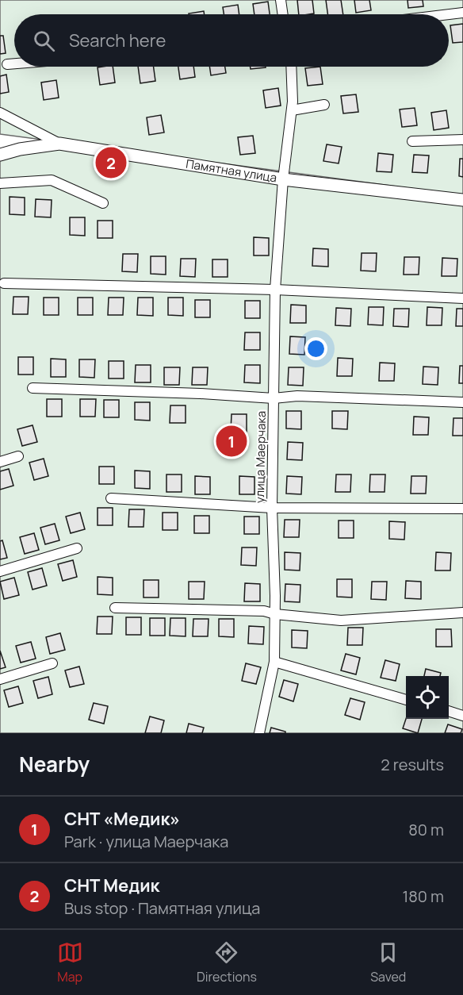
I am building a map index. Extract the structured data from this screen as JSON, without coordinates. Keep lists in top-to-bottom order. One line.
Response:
{"streets":{"street":["Памятная улица","улица Маерчака"]},"crossings":[["Памятная улица","улица Маерчака"]],"page":{"search":"Search here","pins":["2","1"],"heading":["Nearby","2 results"],"list":[{"mark":"1","name":"СНТ «Медик»","note":"Park · улица Маерчака","value":"80 m"},{"mark":"2","name":"СНТ Медик","note":"Bus stop · Памятная улица","value":"180 m"}],"nav":["Map","Directions","Saved"]}}
